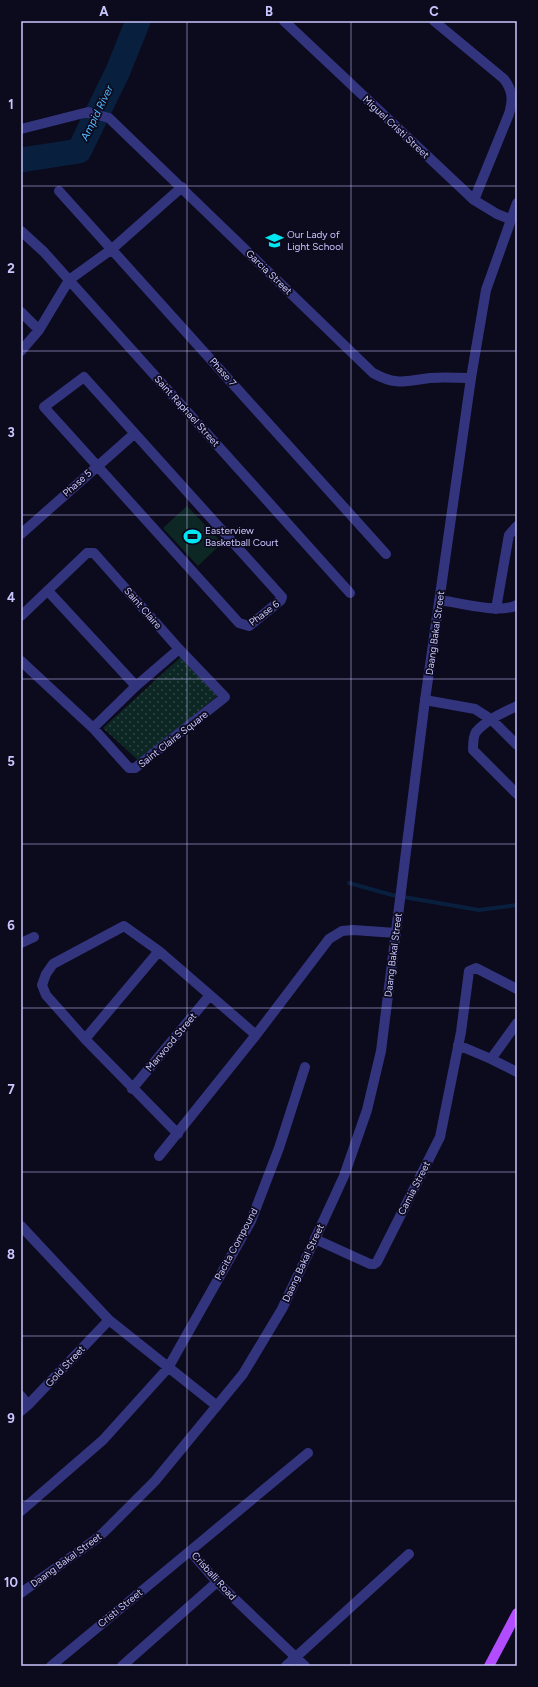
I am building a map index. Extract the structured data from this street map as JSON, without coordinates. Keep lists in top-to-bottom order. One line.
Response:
{"streets":{"street":["Miguel Cristi Street","Garcia Street","Phase 7","Saint Raphael Street","Phase 5","Saint Claire","Phase 6","Daang Bakal Street","Saint Claire Square","Marwood Street","Camia Street","Pacita Compound","Gold Street","Crisballi Road","Cristi Street"]},"crossings":[["Miguel Cristi Street","Daang Bakal Street"],["Garcia Street","Daang Bakal Street"],["Phase 5","Phase 6"],["Saint Claire","Saint Claire Square"],["Daang Bakal Street","Camia Street"],["Crisballi Road","Cristi Street"]],"water":["Ampid River"],"places":{"school or university":["Our Lady of Light School"],"sports":["Easterview Basketball Court"]},"grid":{"columns":["A","B","C"],"rows":["1","2","3","4","5","6","7","8","9","10"]}}
